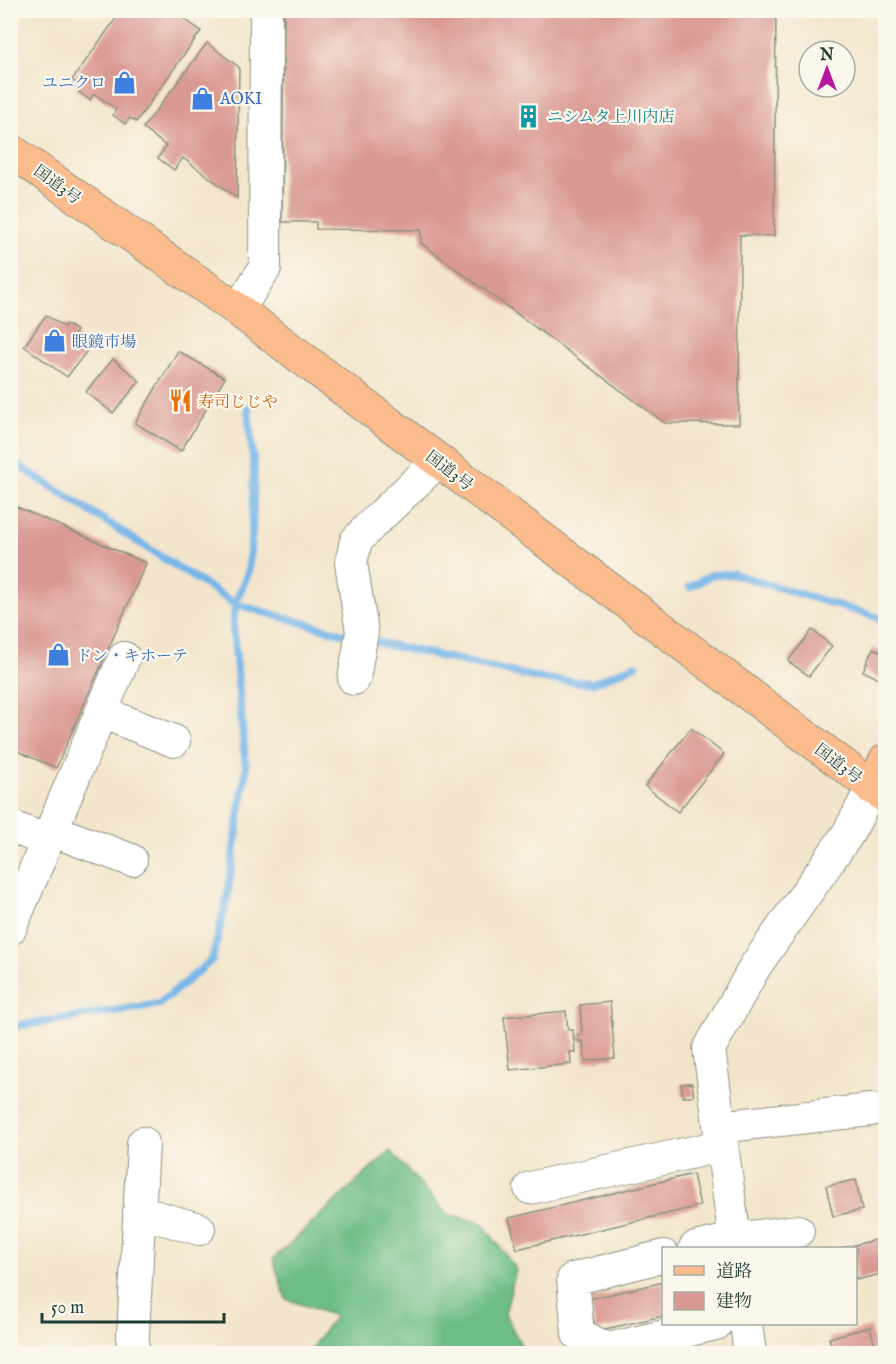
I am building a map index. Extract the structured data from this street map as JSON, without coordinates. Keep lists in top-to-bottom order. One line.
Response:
{"streets":{"highway":["国道3号"]},"places":{"shop":["ユニクロ","AOKI","眼鏡市場","ドン・キホーテ"],"building":["ニシムタ上川内店"],"restaurant":["寿司じじや"]},"legend":["道路","建物"],"scale_bar":"50 m","north":"top"}
